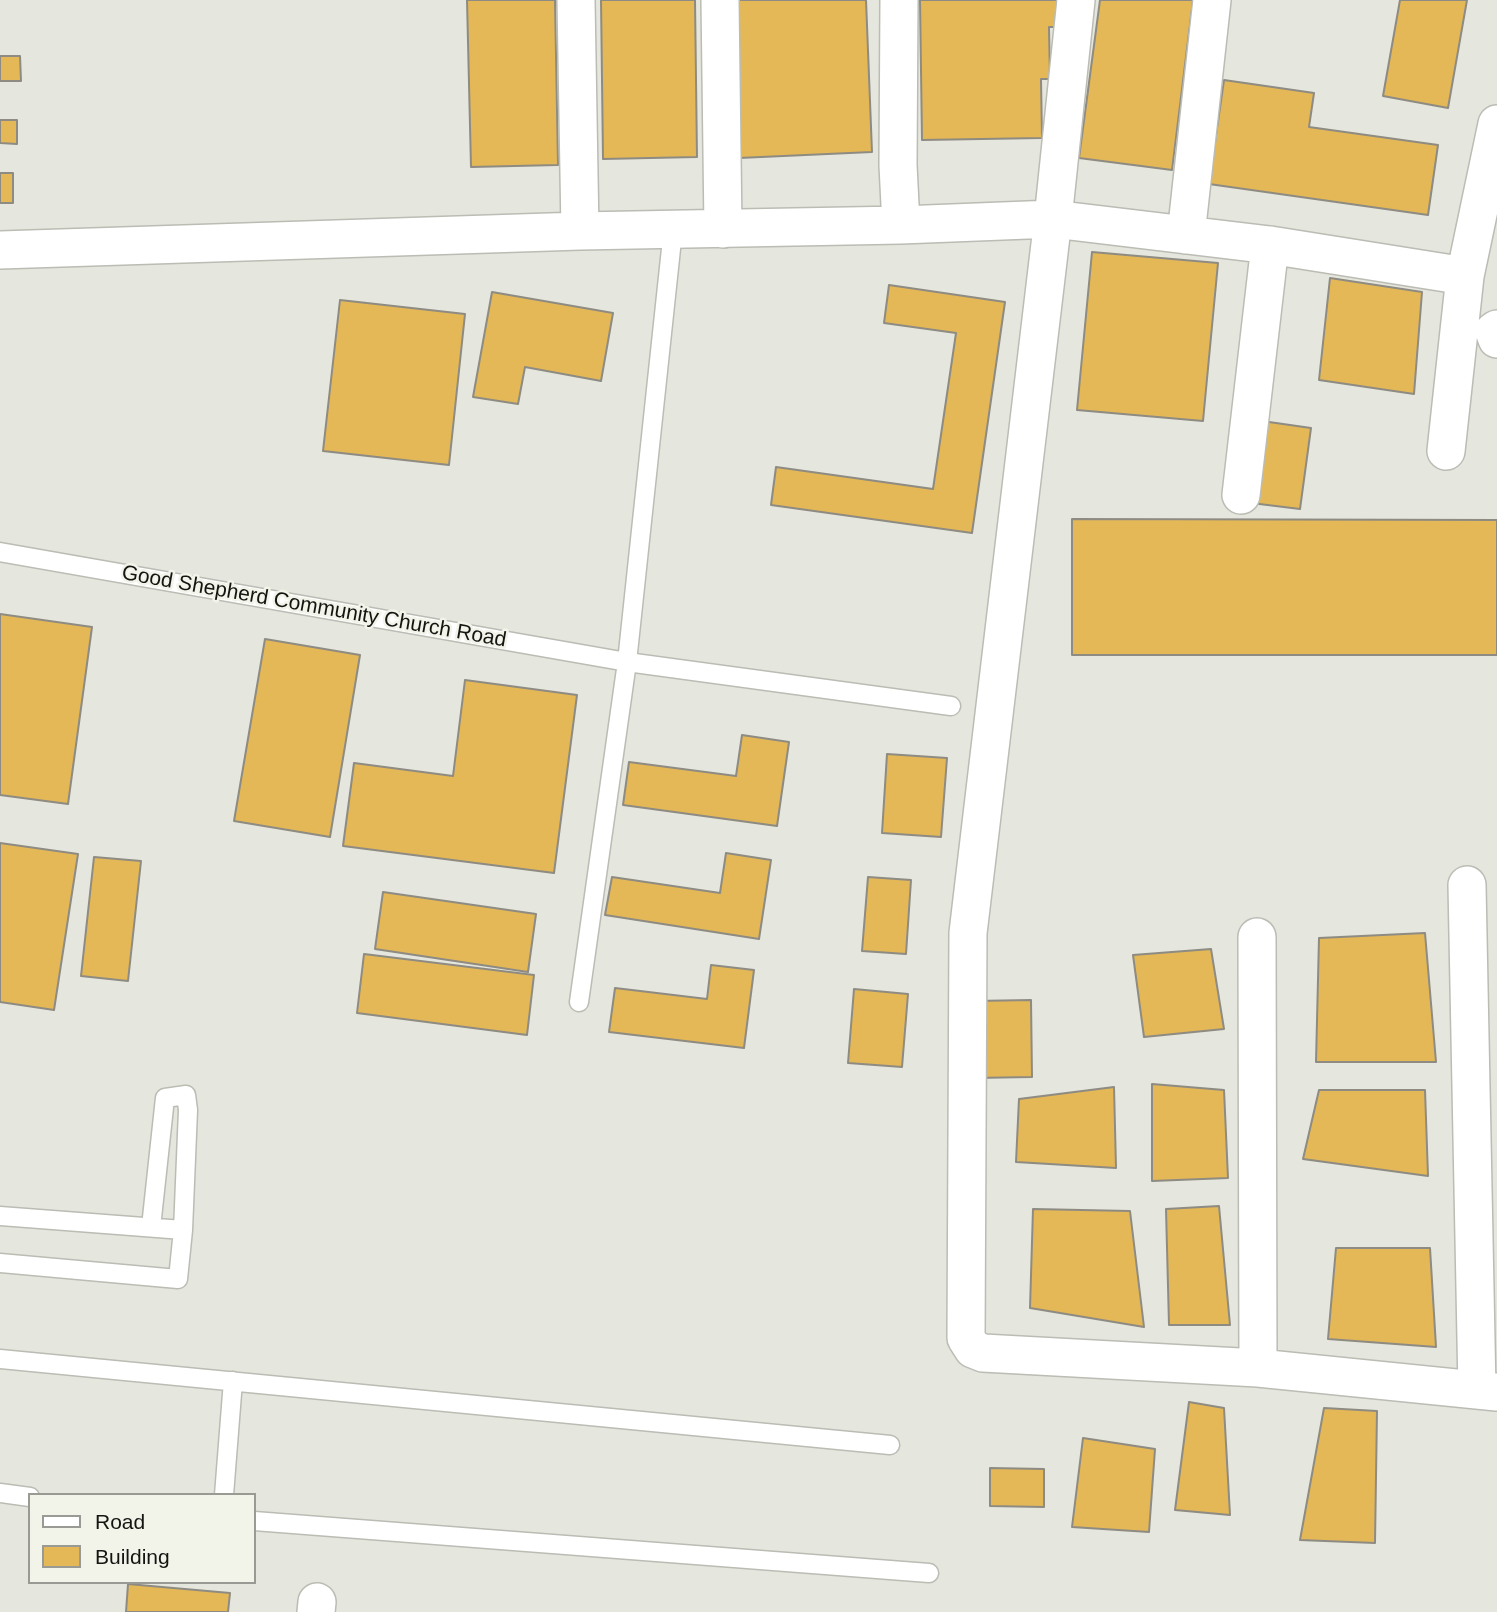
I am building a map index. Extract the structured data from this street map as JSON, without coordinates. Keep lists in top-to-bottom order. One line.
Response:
{"streets":{"lane":["Good Shepherd Community Church Road"]},"legend":["Road","Building"]}
